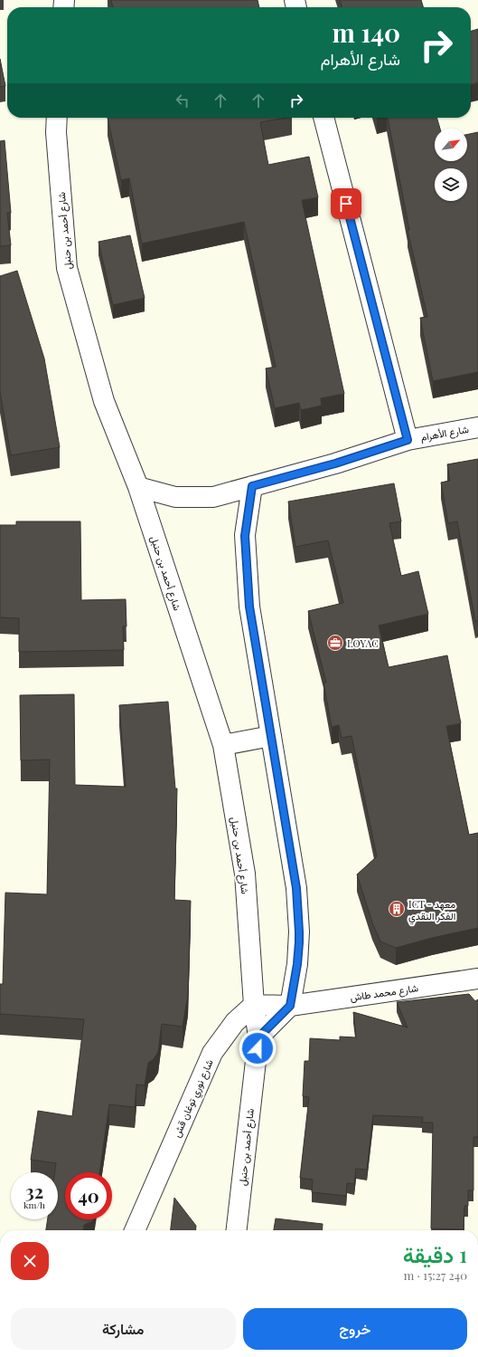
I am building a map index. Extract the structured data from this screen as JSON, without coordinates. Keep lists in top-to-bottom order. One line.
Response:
{"streets":{"street":["شارع أحمد بن حنبل","شارع الأهرام","شارع محمد طاش","شارع نوري توغان قش"]},"crossings":[["شارع أحمد بن حنبل","شارع الأهرام"],["شارع أحمد بن حنبل","شارع نوري توغان قش"]],"places":{"office":["LOYAC"],"building":["ICT - معهد الفكر النقدي"]},"north":"top right","page":{"turn":["140 m","شارع الأهرام"],"speed":"32 km/h","limit":"40","heading":["1 دقيقة","240 m · 15:27"],"buttons":["خروج","مشاركة"]}}
